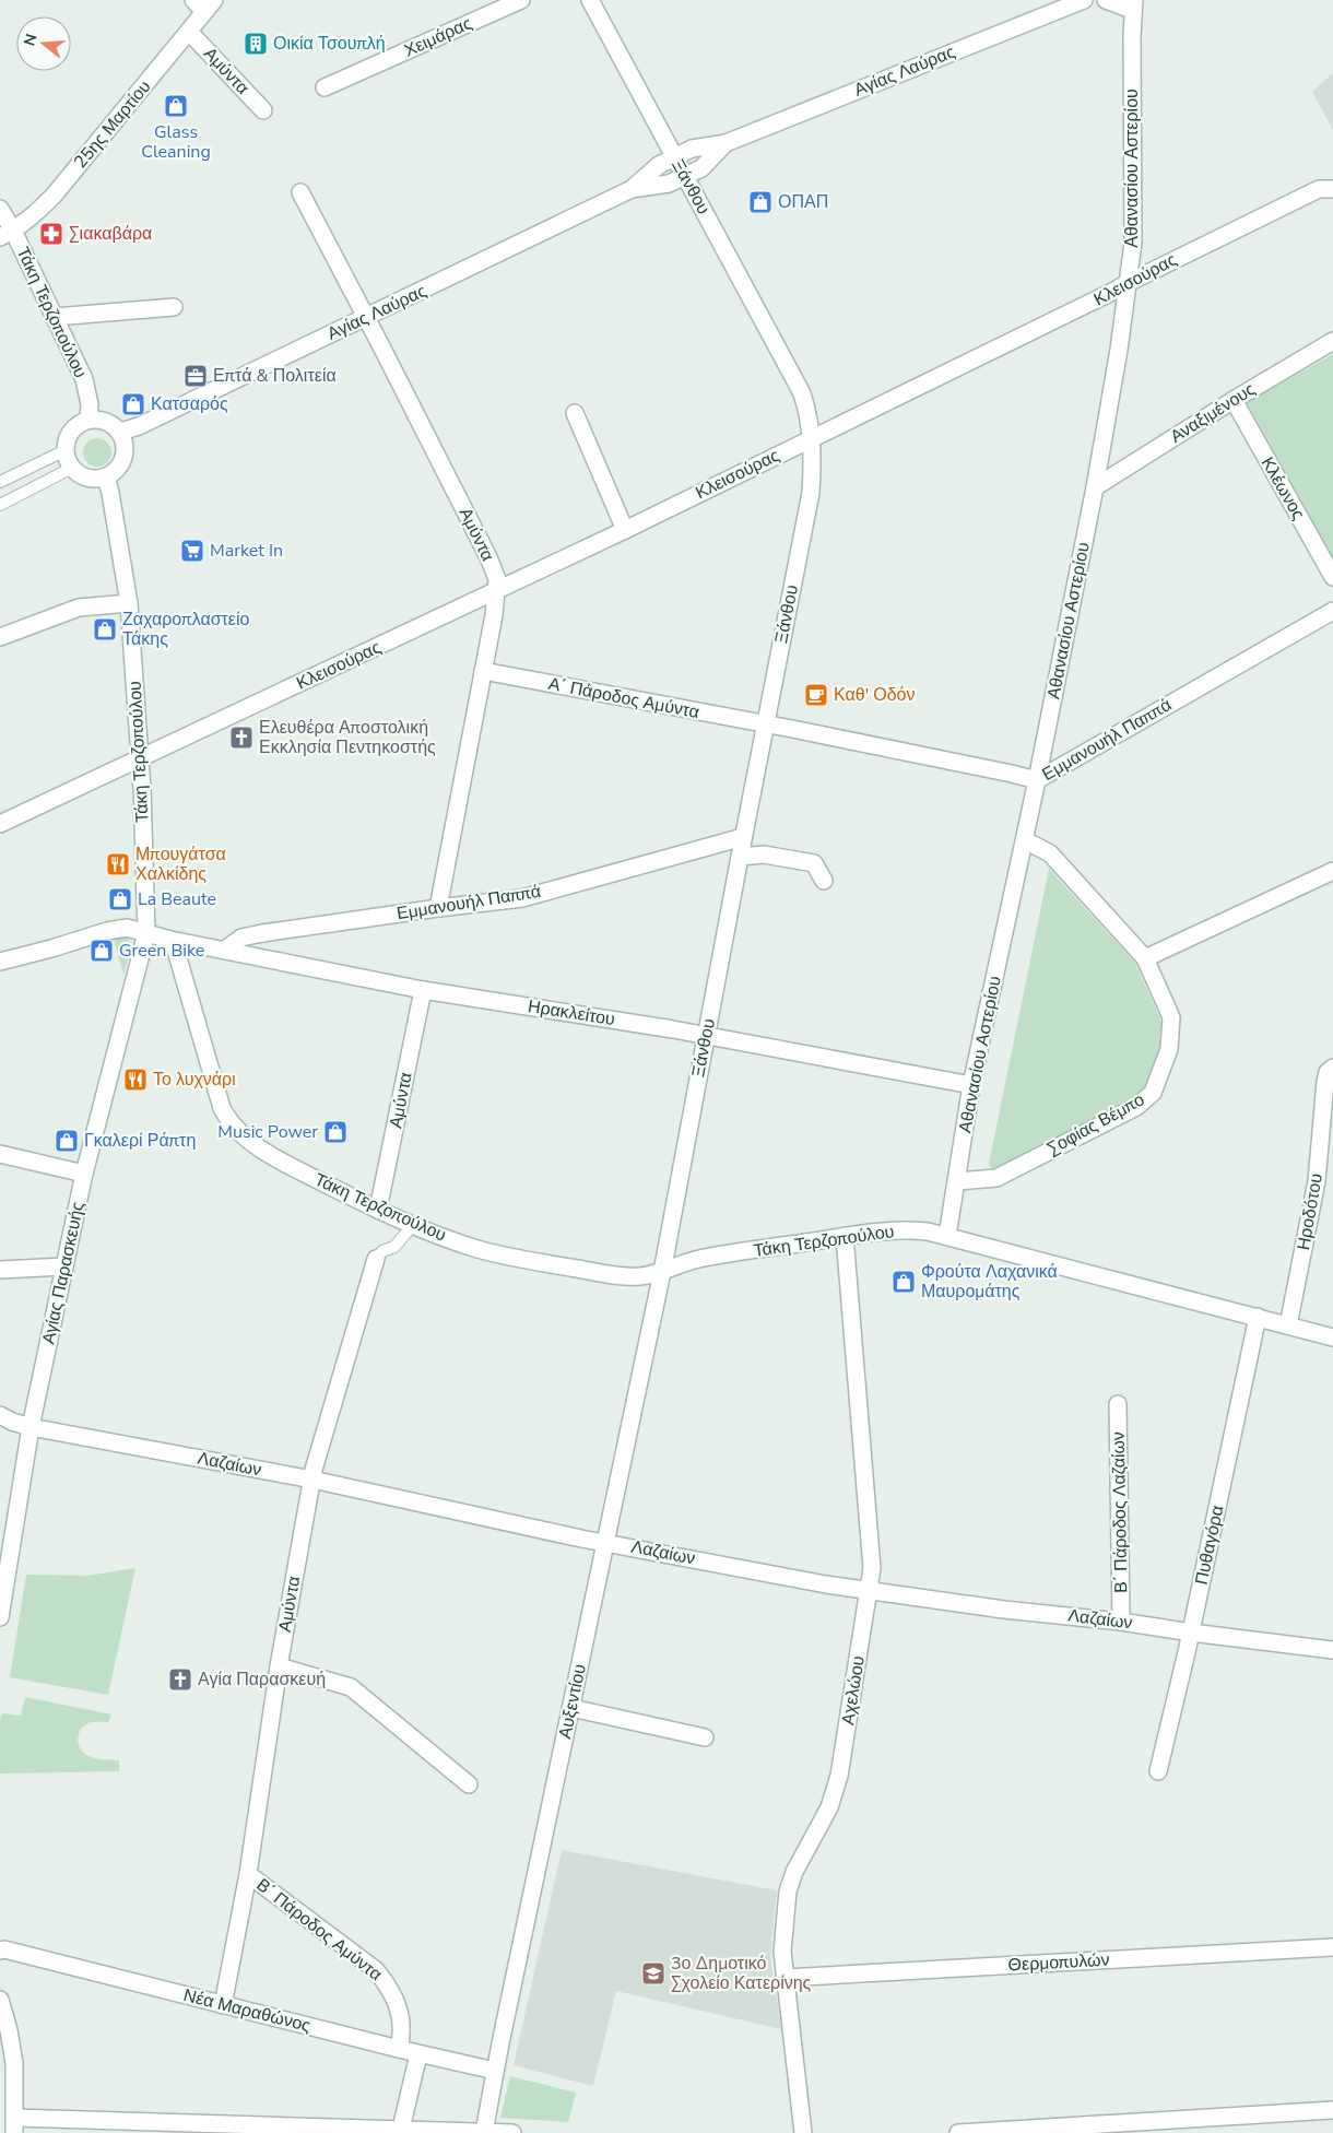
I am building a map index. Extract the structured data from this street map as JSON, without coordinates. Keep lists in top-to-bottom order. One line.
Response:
{"streets":{"street":["Χειμάρας","Αμύντα","Αγίας Λαύρας","25ης Μαρτίου","Αθανασίου Αστερίου","Ξάνθου","Κλεισούρας","Τάκη Τερζοπούλου","Αναξιμένους","Κλέωνος","Α΄ Πάροδος Αμύντα","Εμμανουήλ Παππά","Ηρακλείτου","Σοφίας Βέμπο","Ηροδότου","Αγίας Παρασκευής","Λαζαίων","Β΄ Πάροδος Λαζαίων","Πυθαγόρα","Αχελώου","Αυξεντίου","Β΄ Πάροδος Αμύντα","Θερμοπυλών","Νέα Μαραθώνος"]},"crossings":[["Αμύντα","Αγίας Λαύρας"],["Αμύντα","25ης Μαρτίου"],["Αμύντα","Κλεισούρας"],["Αμύντα","Τάκη Τερζοπούλου"],["Αμύντα","Α΄ Πάροδος Αμύντα"],["Αμύντα","Εμμανουήλ Παππά"],["Αμύντα","Ηρακλείτου"],["Αμύντα","Λαζαίων"],["Αμύντα","Β΄ Πάροδος Αμύντα"],["Αμύντα","Νέα Μαραθώνος"],["Αγίας Λαύρας","Ξάνθου"],["Αγίας Λαύρας","Τάκη Τερζοπούλου"],["25ης Μαρτίου","Τάκη Τερζοπούλου"],["Αθανασίου Αστερίου","Κλεισούρας"],["Αθανασίου Αστερίου","Τάκη Τερζοπούλου"],["Αθανασίου Αστερίου","Αναξιμένους"],["Αθανασίου Αστερίου","Εμμανουήλ Παππά"],["Αθανασίου Αστερίου","Ηρακλείτου"],["Αθανασίου Αστερίου","Σοφίας Βέμπο"],["Ξάνθου","Κλεισούρας"],["Ξάνθου","Τάκη Τερζοπούλου"],["Ξάνθου","Α΄ Πάροδος Αμύντα"],["Ξάνθου","Εμμανουήλ Παππά"],["Ξάνθου","Ηρακλείτου"],["Ξάνθου","Αυξεντίου"],["Κλεισούρας","Τάκη Τερζοπούλου"],["Τάκη Τερζοπούλου","Ηρακλείτου"],["Τάκη Τερζοπούλου","Ηροδότου"],["Τάκη Τερζοπούλου","Αγίας Παρασκευής"],["Τάκη Τερζοπούλου","Πυθαγόρα"],["Τάκη Τερζοπούλου","Αχελώου"],["Τάκη Τερζοπούλου","Αυξεντίου"],["Αναξιμένους","Κλέωνος"],["Α΄ Πάροδος Αμύντα","Εμμανουήλ Παππά"],["Εμμανουήλ Παππά","Ηρακλείτου"],["Αγίας Παρασκευής","Λαζαίων"],["Λαζαίων","Β΄ Πάροδος Λαζαίων"],["Λαζαίων","Πυθαγόρα"],["Λαζαίων","Αχελώου"],["Λαζαίων","Αυξεντίου"],["Αχελώου","Θερμοπυλών"],["Αυξεντίου","Νέα Μαραθώνος"],["Β΄ Πάροδος Αμύντα","Νέα Μαραθώνος"]],"places":{"building":["Οικία Τσουπλή"],"shop":["Glass Cleaning","ΟΠΑΠ","Κατσαρός","Ζαχαροπλαστείο Τάκης","La Beaute","Green Bike","Music Power","Γκαλερί Ράπτη","Φρούτα Λαχανικά Μαυρομάτης"],"pharmacy":["Σιακαβάρα"],"office":["Επτά & Πολιτεία"],"supermarket":["Market In"],"cafe":["Καθ' Οδόν"],"church":["Ελευθέρα Αποστολική Εκκλησία Πεντηκοστής","Αγία Παρασκευή"],"restaurant":["Μπουγάτσα Χαλκίδης","Το λυχνάρι"],"school or university":["3ο Δημοτικό Σχολείο Κατερίνης"]},"north":"left"}
